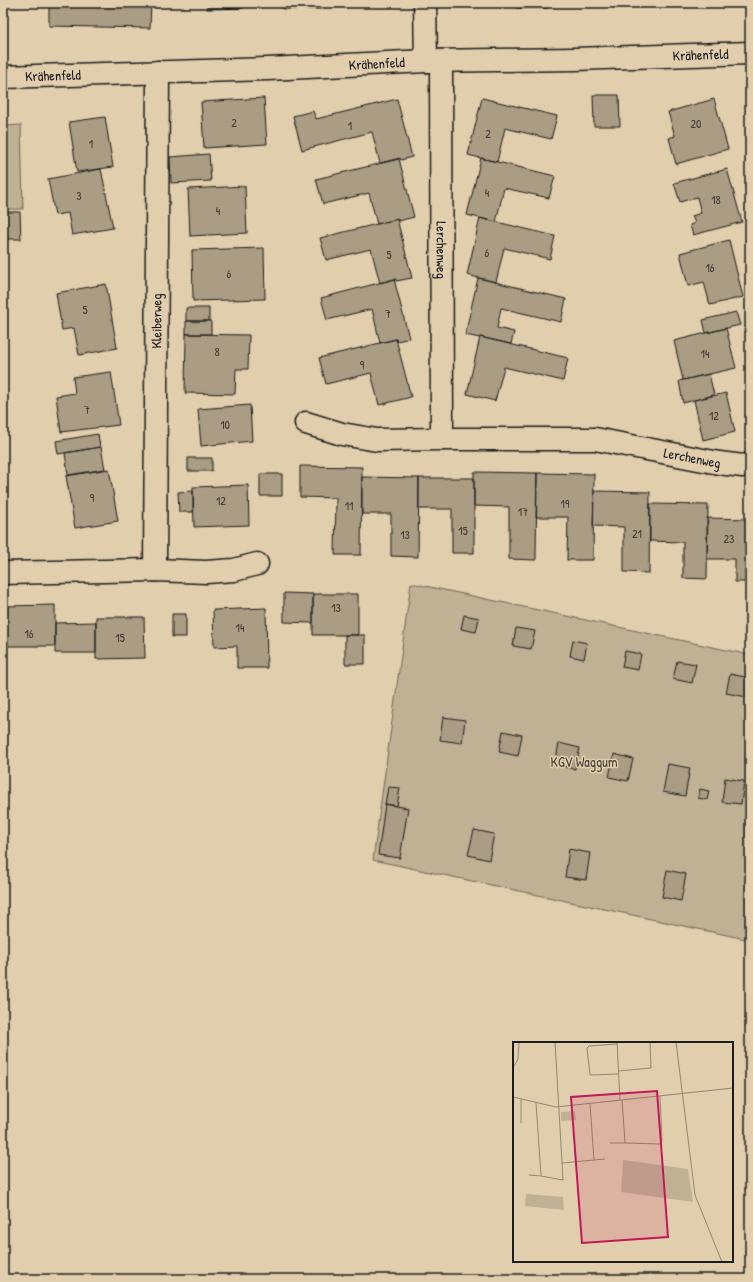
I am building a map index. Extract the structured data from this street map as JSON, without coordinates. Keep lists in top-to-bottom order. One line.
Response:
{"streets":{"street":["Krähenfeld","Lerchenweg","Kleiberweg"]},"crossings":[["Krähenfeld","Lerchenweg"],["Krähenfeld","Kleiberweg"]],"parks":["KGV Waggum"],"house_numbers":["2","20","1","2","1","4","3","18","4","6","5","16","6","5","7","8","14","9","7","12","10","9","12","19","11","17","15","21","13","23","13","14","16","15"]}
